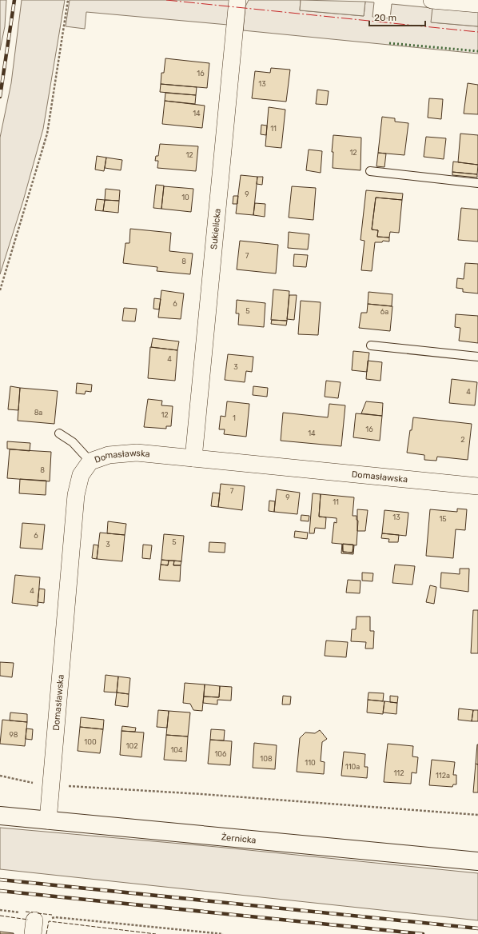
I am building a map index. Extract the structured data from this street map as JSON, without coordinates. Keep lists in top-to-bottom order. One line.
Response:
{"streets":{"street":["Sukielicka","Domasławska","Żernicka"]},"crossings":[["Sukielicka","Domasławska"],["Domasławska","Żernicka"]],"house_numbers":["16","13","14","11","12","12","9","10","7","8","6","5","6a","4","3","4","8a","12","1","16","14","2","8","7","9","11","13","15","6","5","3","4","98","100","102","104","106","108","110","110a","112","112a"],"scale_bar":"20 m"}
